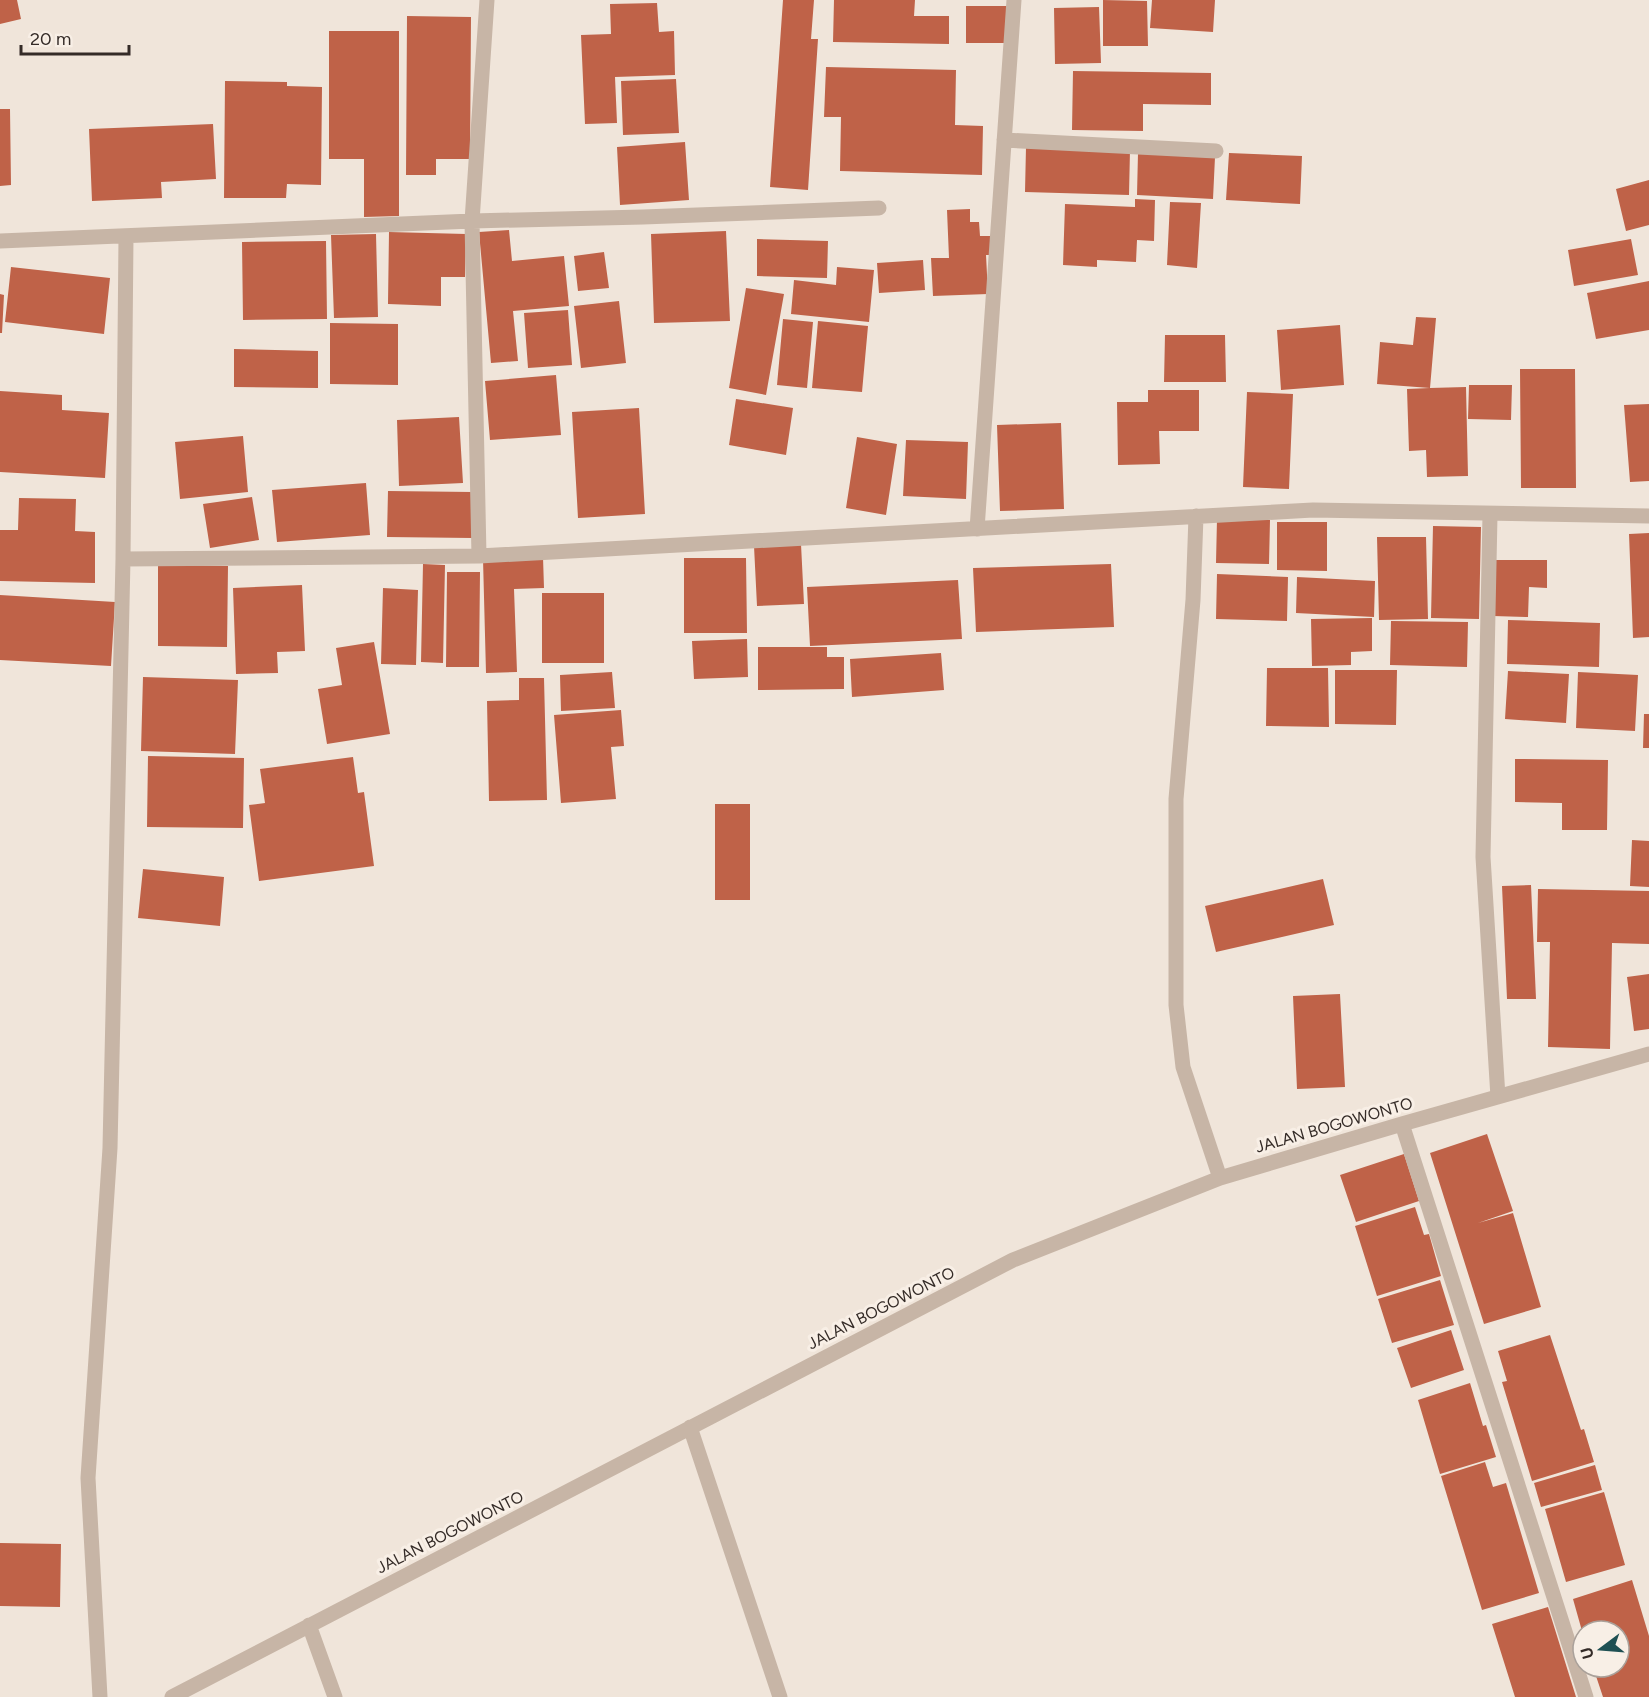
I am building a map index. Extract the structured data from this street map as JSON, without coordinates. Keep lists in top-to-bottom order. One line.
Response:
{"streets":{"street":["JALAN BOGOWONTO"]},"scale_bar":"20 m","north":"left"}
